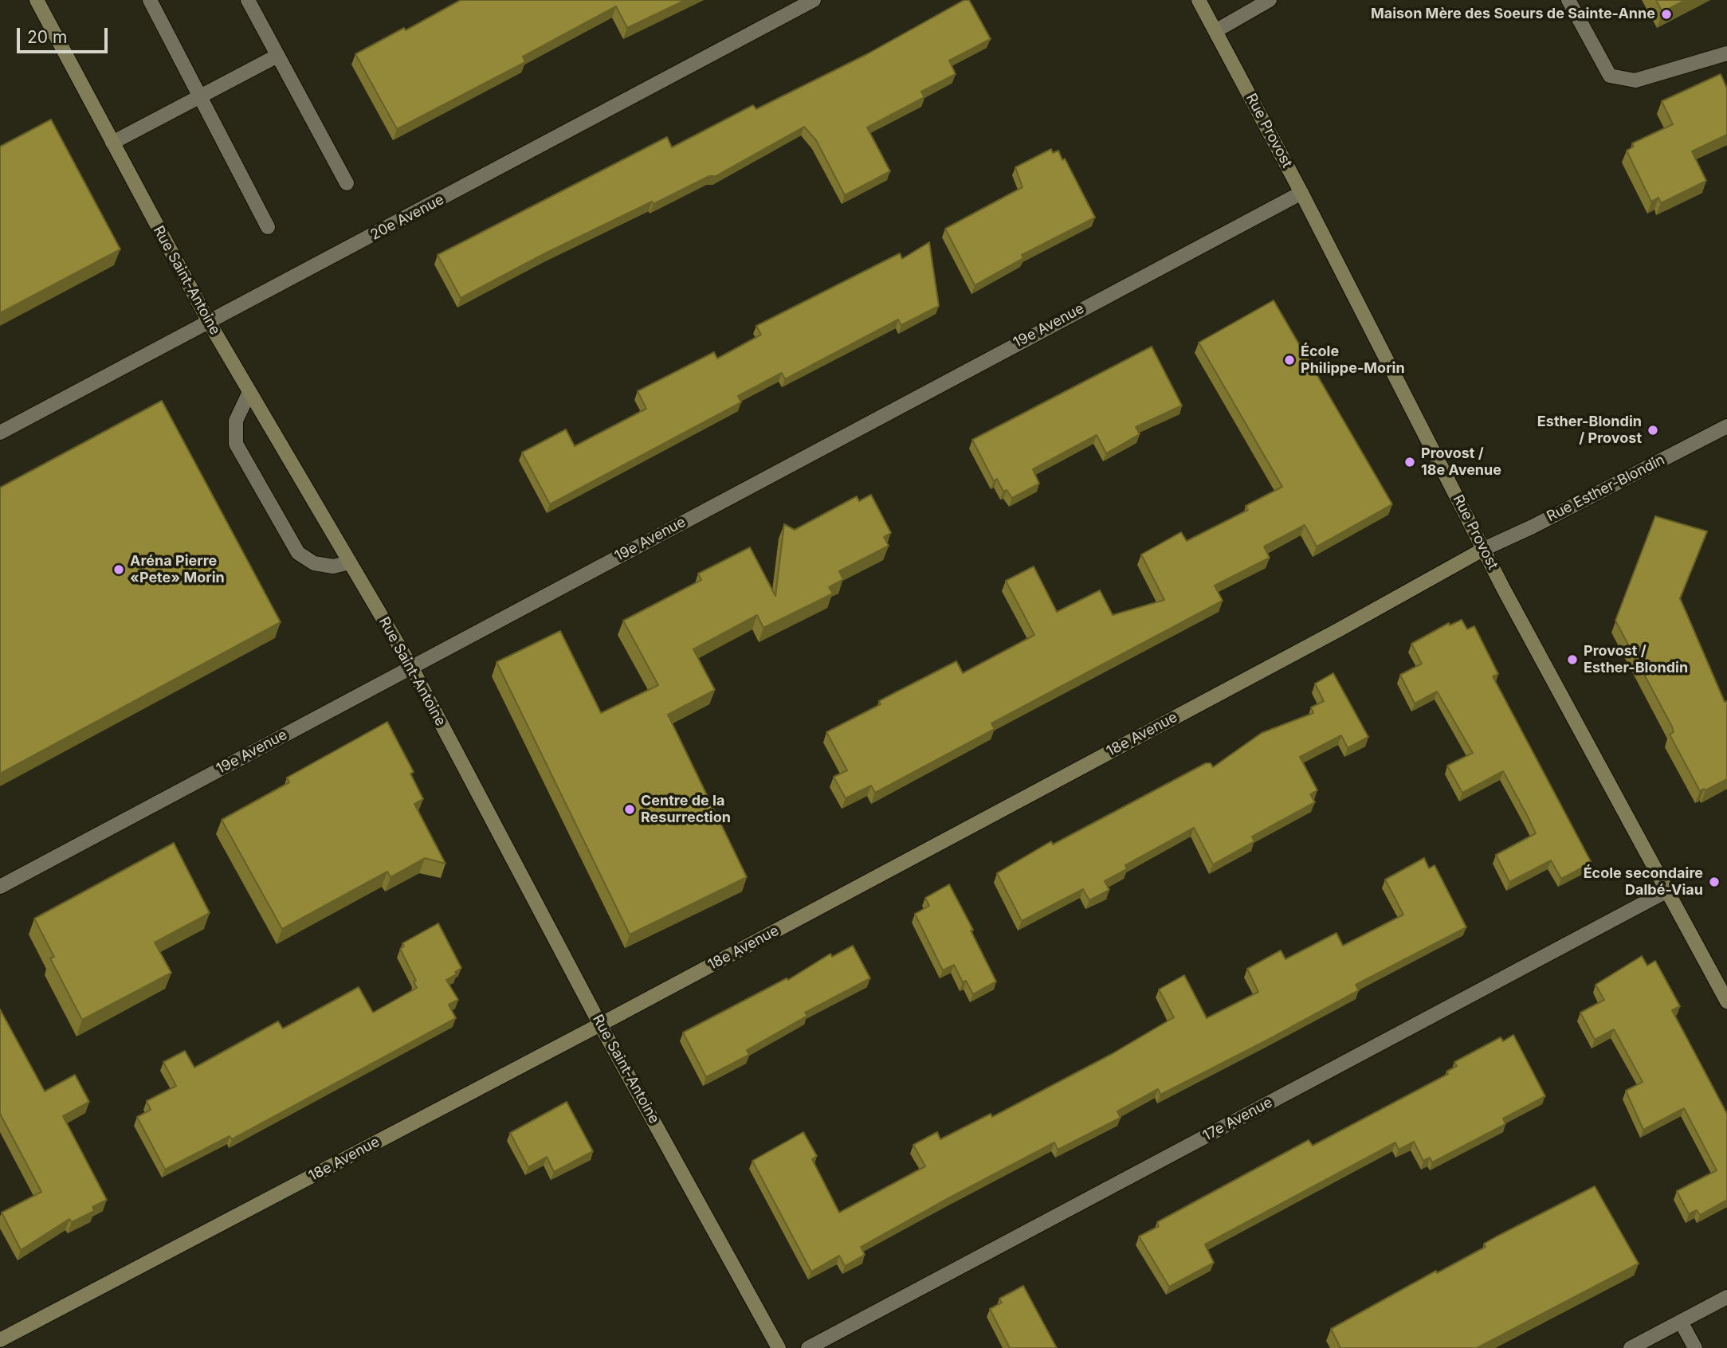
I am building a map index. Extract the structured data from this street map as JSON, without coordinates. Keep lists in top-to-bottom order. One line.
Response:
{"streets":{"street":["Rue Provost","20e Avenue","Rue Saint-Antoine","19e Avenue","Rue Esther-Blondin","18e Avenue","17e Avenue"]},"crossings":[["Rue Provost","19e Avenue"],["Rue Provost","Rue Esther-Blondin"],["Rue Provost","18e Avenue"],["Rue Provost","17e Avenue"],["20e Avenue","Rue Saint-Antoine"],["Rue Saint-Antoine","19e Avenue"],["Rue Saint-Antoine","18e Avenue"],["Rue Esther-Blondin","18e Avenue"]],"places":["Maison Mère des Soeurs de Sainte-Anne","École Philippe-Morin","Esther-Blondin / Provost","Provost / 18e Avenue","Aréna Pierre «Pete» Morin","Provost / Esther-Blondin","Centre de la Resurrection","École secondaire Dalbé-Viau"],"scale_bar":"20 m"}
